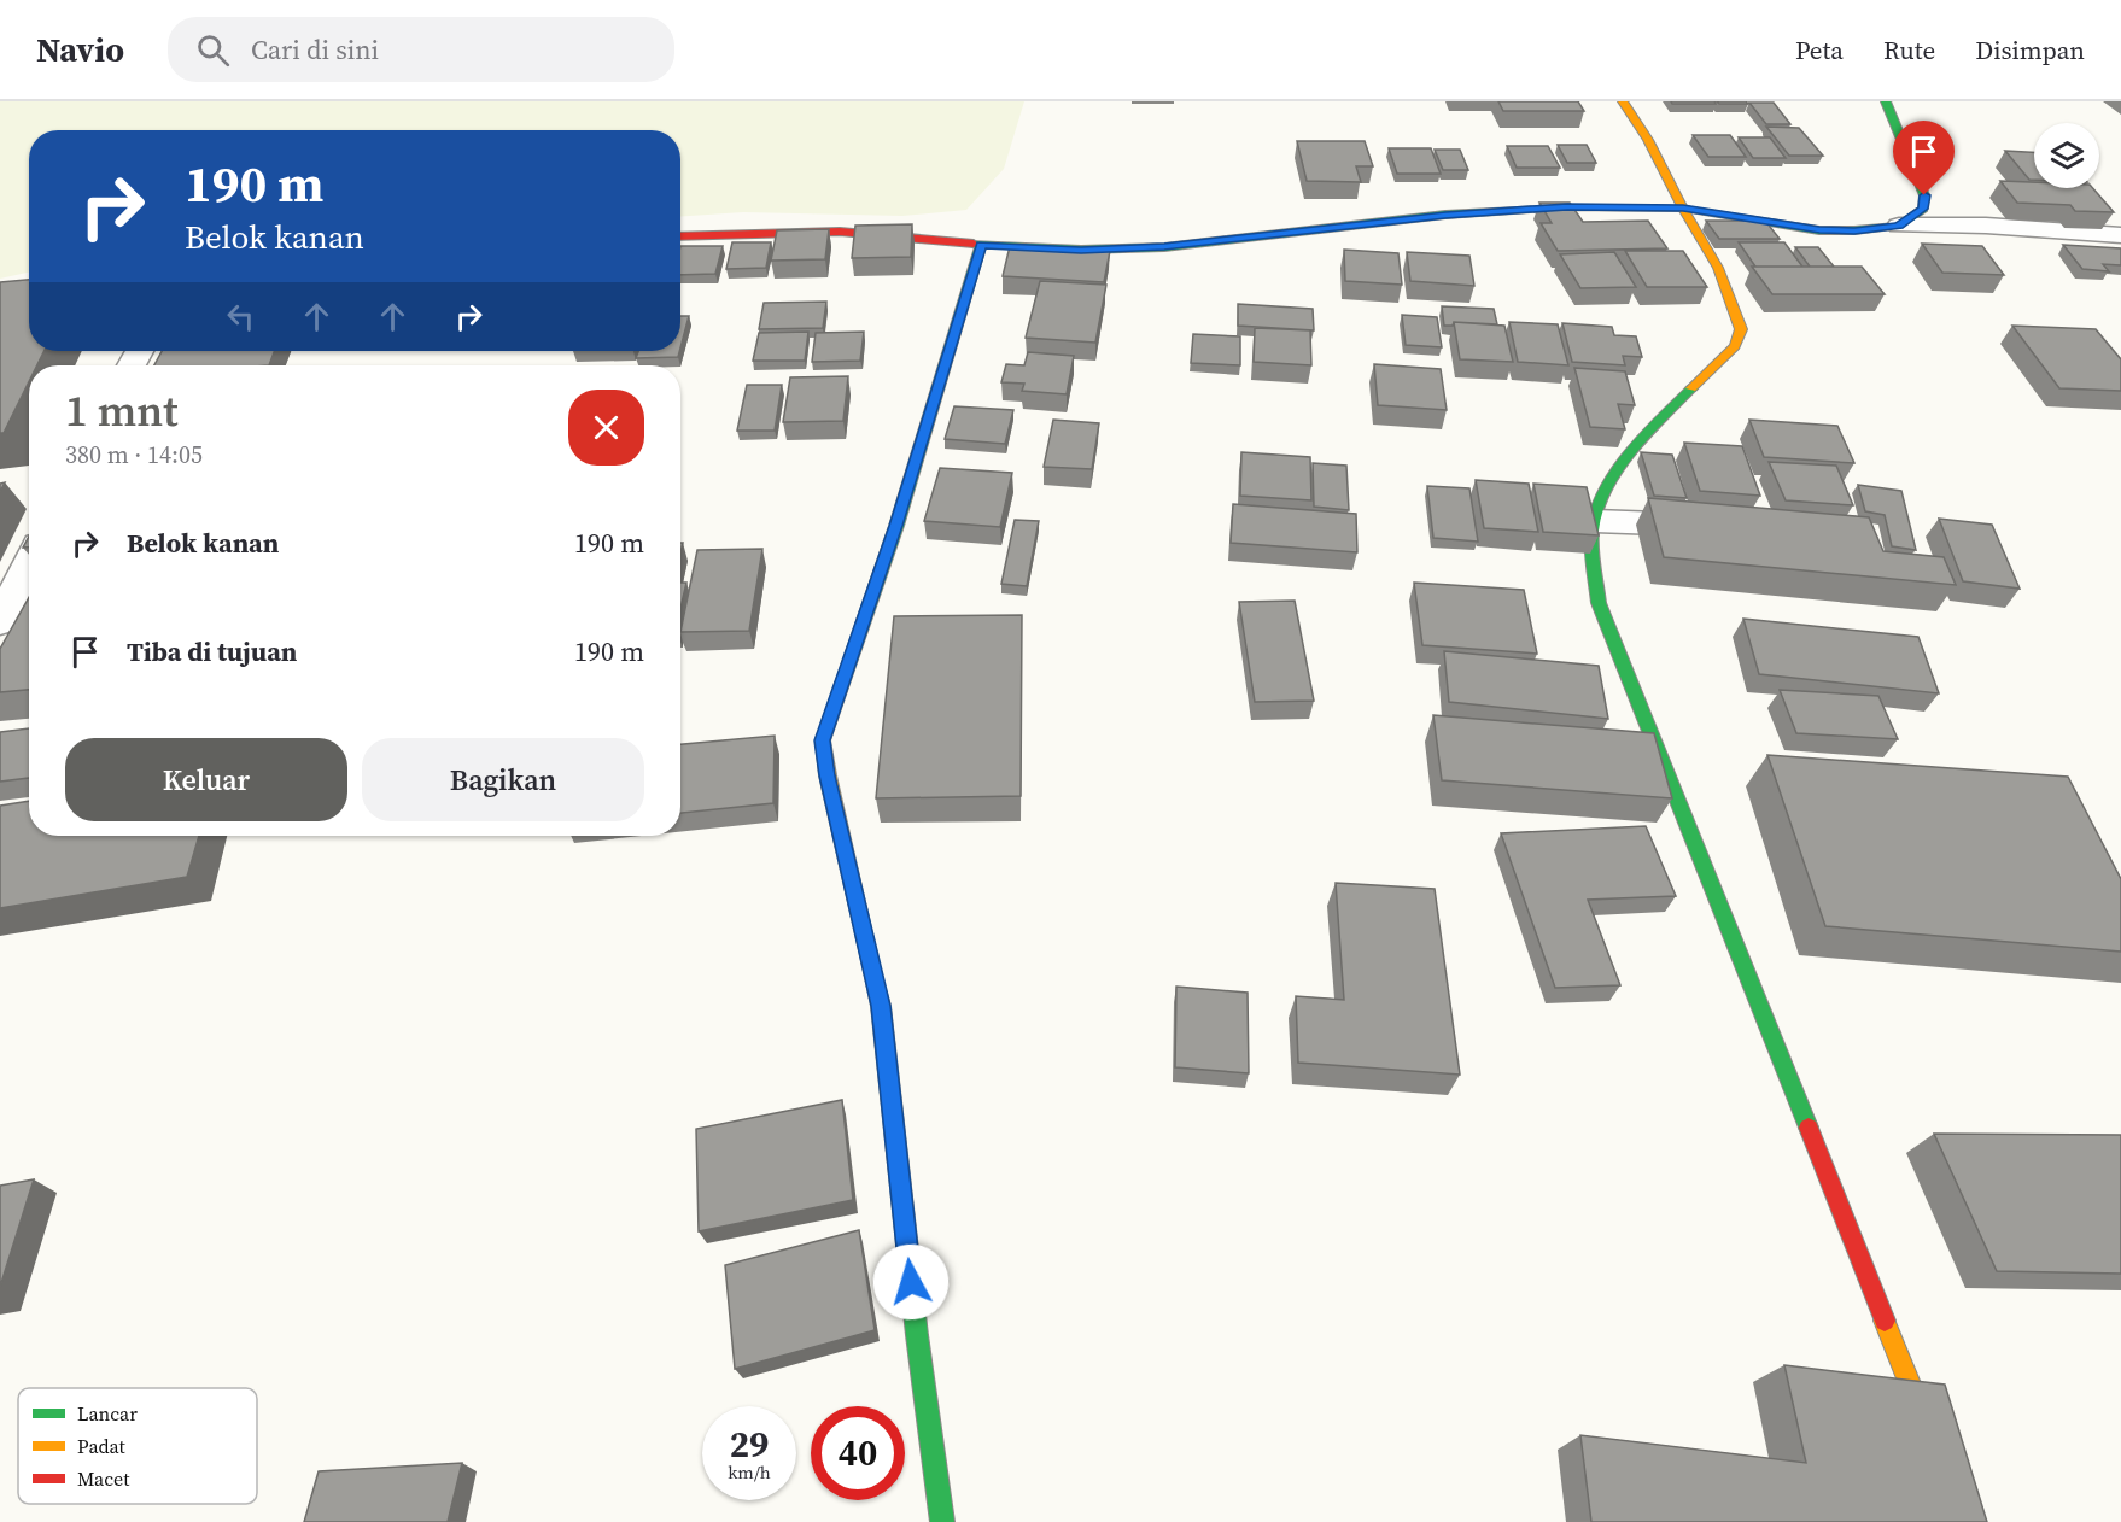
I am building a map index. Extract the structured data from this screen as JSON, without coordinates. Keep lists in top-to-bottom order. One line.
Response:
{"legend":["Lancar","Padat","Macet"],"page":{"header":"Navio","search":"Cari di sini","nav":["Peta","Rute","Disimpan"],"turn":["190 m","Belok kanan"],"heading":["1 mnt","380 m · 14:05"],"list":[{"name":"Belok kanan","value":"190 m"},{"name":"Tiba di tujuan","value":"190 m"}],"buttons":["Keluar","Bagikan"],"speed":"29 km/h","limit":"40"}}
